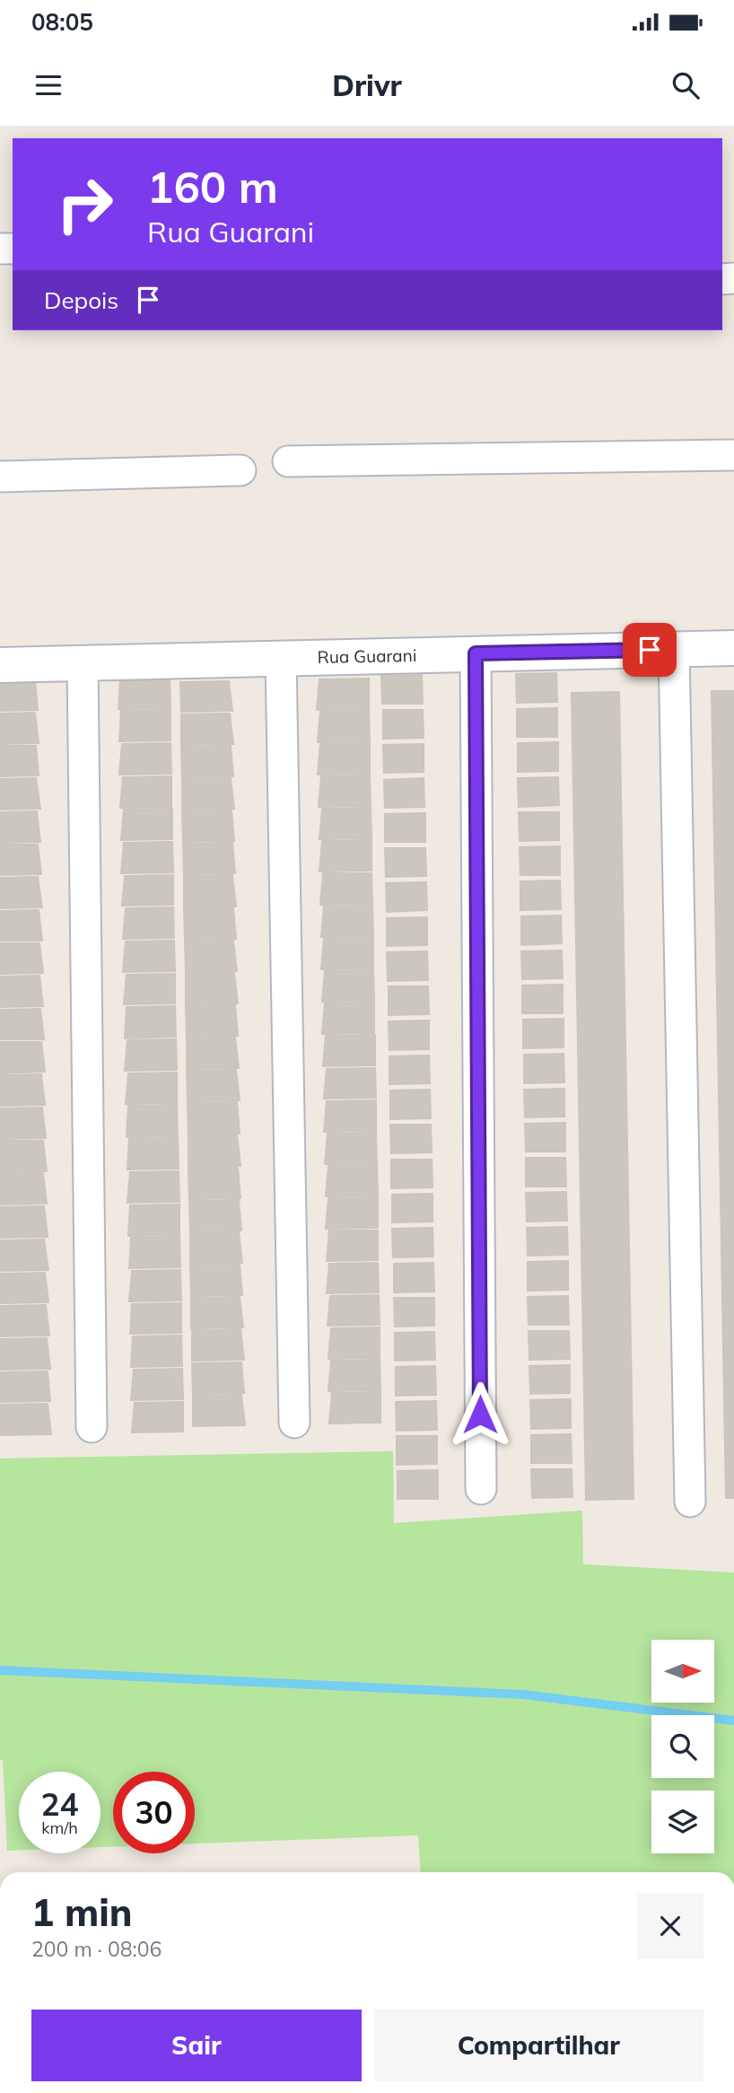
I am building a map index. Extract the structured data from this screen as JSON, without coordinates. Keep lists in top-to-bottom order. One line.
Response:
{"streets":{"street":["Rua Guarani"]},"north":"right","page":{"status":"08:05","header":"Drivr","turn":["160 m","Rua Guarani"],"then":"Depois","speed":"24 km/h","limit":"30","heading":["1 min","200 m · 08:06"],"buttons":["Sair","Compartilhar"]}}
